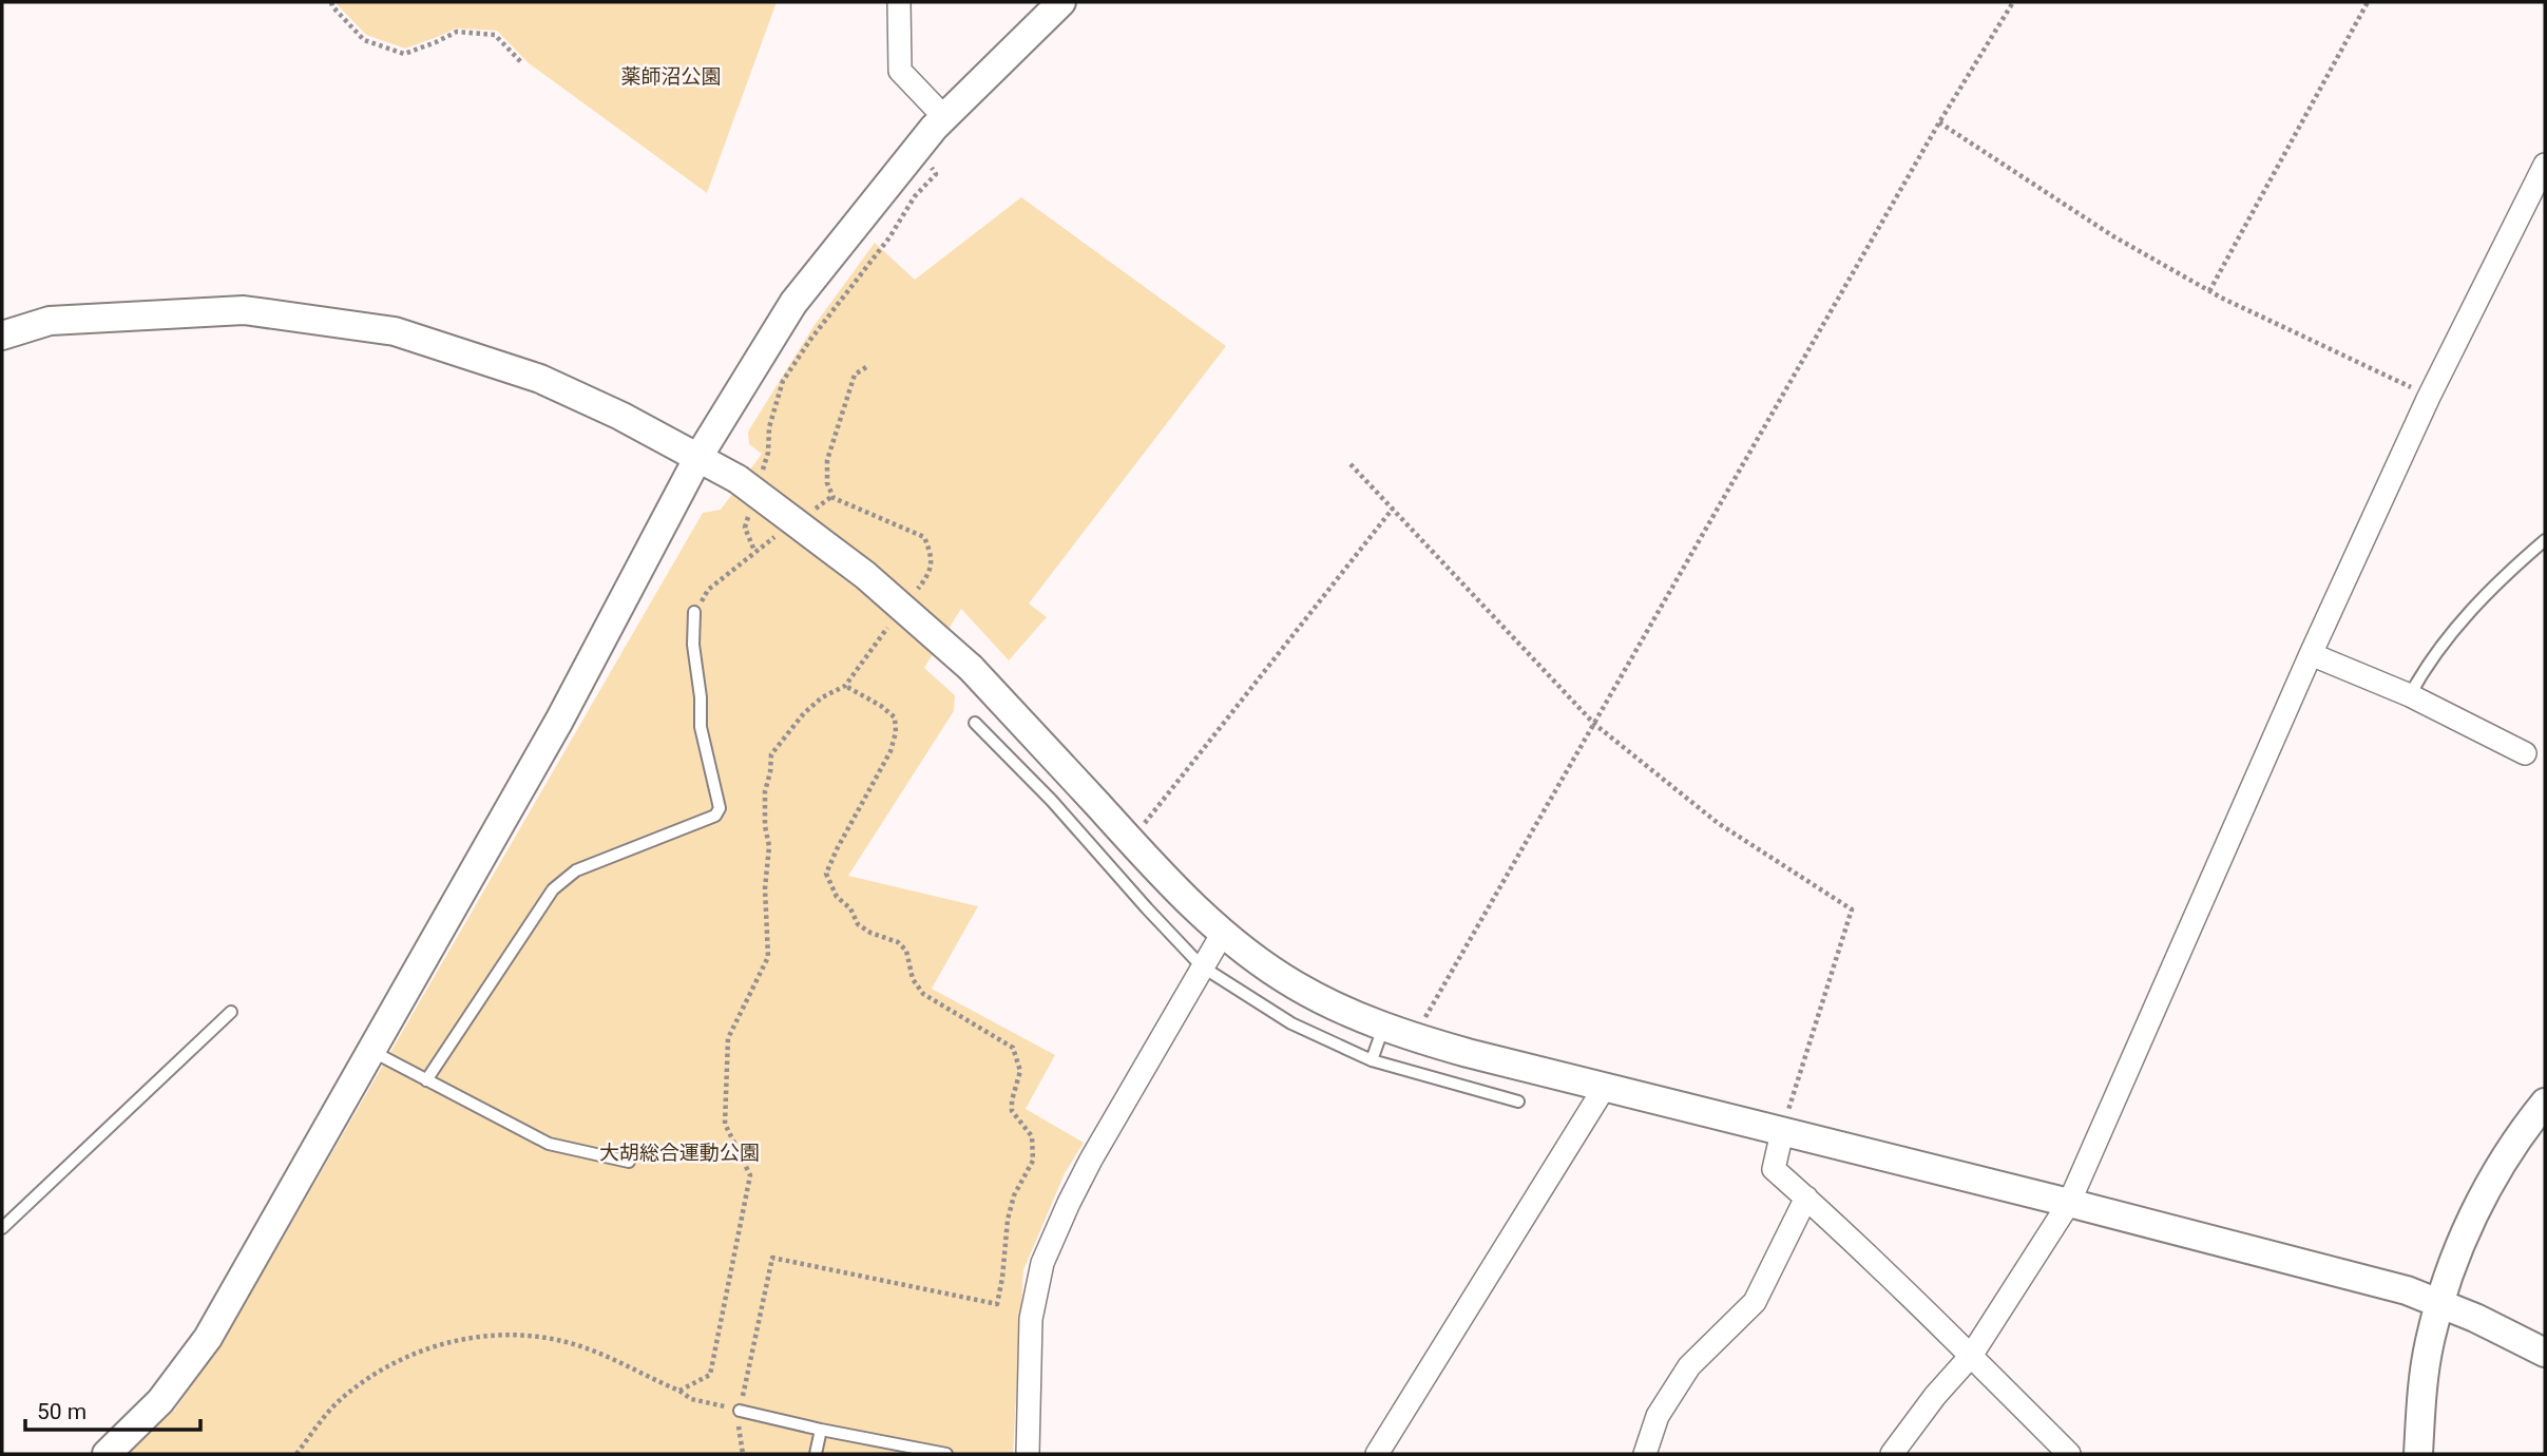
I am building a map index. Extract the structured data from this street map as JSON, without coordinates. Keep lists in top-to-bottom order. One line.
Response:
{"parks":["薬師沼公園","大胡総合運動公園"],"scale_bar":"50 m"}
